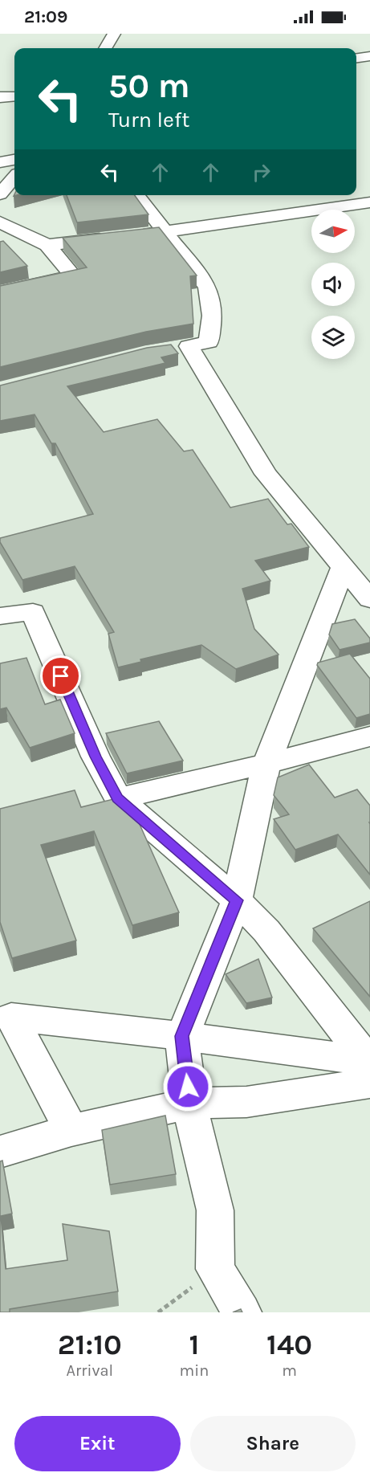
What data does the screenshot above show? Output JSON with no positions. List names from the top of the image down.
{
  "north": "right",
  "page": {
    "status": "21:09",
    "turn": ["50 m", "Turn left"],
    "eta": [
      "21:10",
      "Arrival",
      "1",
      "min",
      "140",
      "m"
    ],
    "buttons": ["Exit", "Share"]
  }
}
